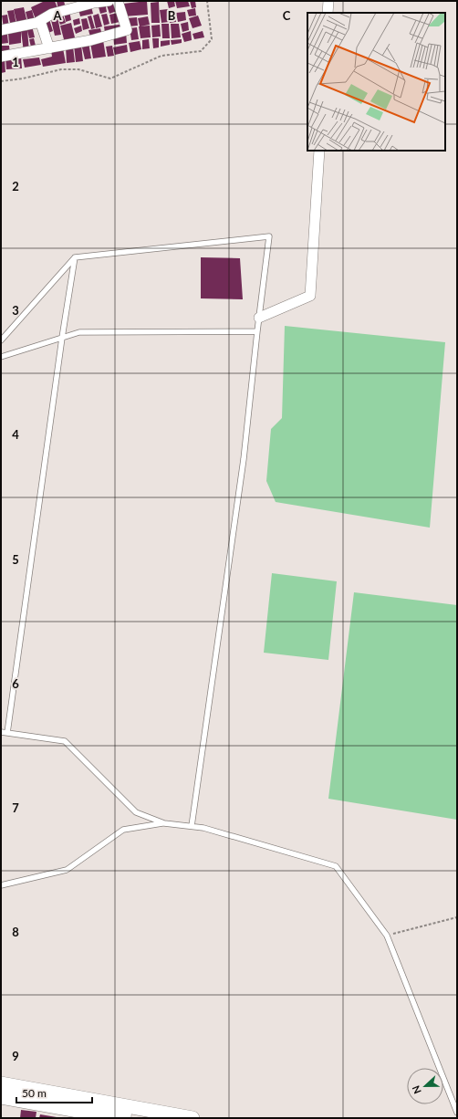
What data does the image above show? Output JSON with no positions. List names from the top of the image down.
{
  "scale_bar": "50 m",
  "north": "left",
  "grid": {
    "columns": ["A", "B", "C"],
    "rows": [
      "1",
      "2",
      "3",
      "4",
      "5",
      "6",
      "7",
      "8",
      "9"
    ]
  }
}
